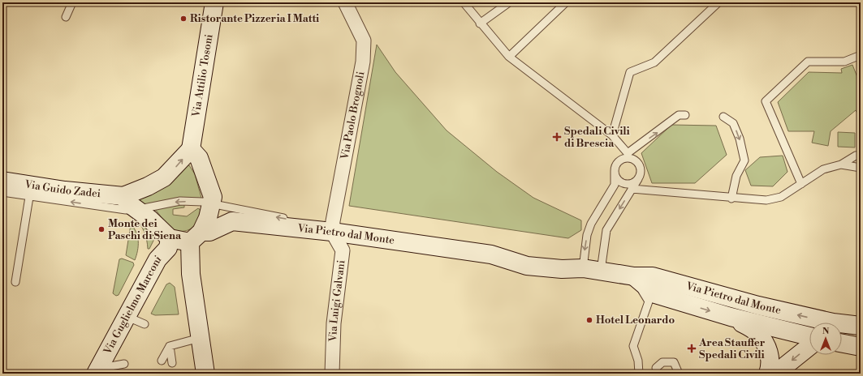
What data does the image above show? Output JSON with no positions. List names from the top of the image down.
{
  "streets": {
    "street": [
      "Via Attilio Tosoni",
      "Via Paolo Brognoli",
      "Via Guido Zadei",
      "Via Pietro dal Monte",
      "Via Luigi Galvani",
      "Via Guglielmo Marconi"
    ]
  },
  "crossings": [
    ["Via Paolo Brognoli", "Via Pietro dal Monte"],
    ["Via Paolo Brognoli", "Via Luigi Galvani"],
    ["Via Pietro dal Monte", "Via Luigi Galvani"]
  ],
  "places": {
    "other": ["Ristorante Pizzeria I Matti", "Monte dei Paschi di Siena", "Hotel Leonardo"],
    "health": ["Spedali Civili di Brescia", "Area Stauffer Spedali Civili"]
  },
  "north": "top"
}
